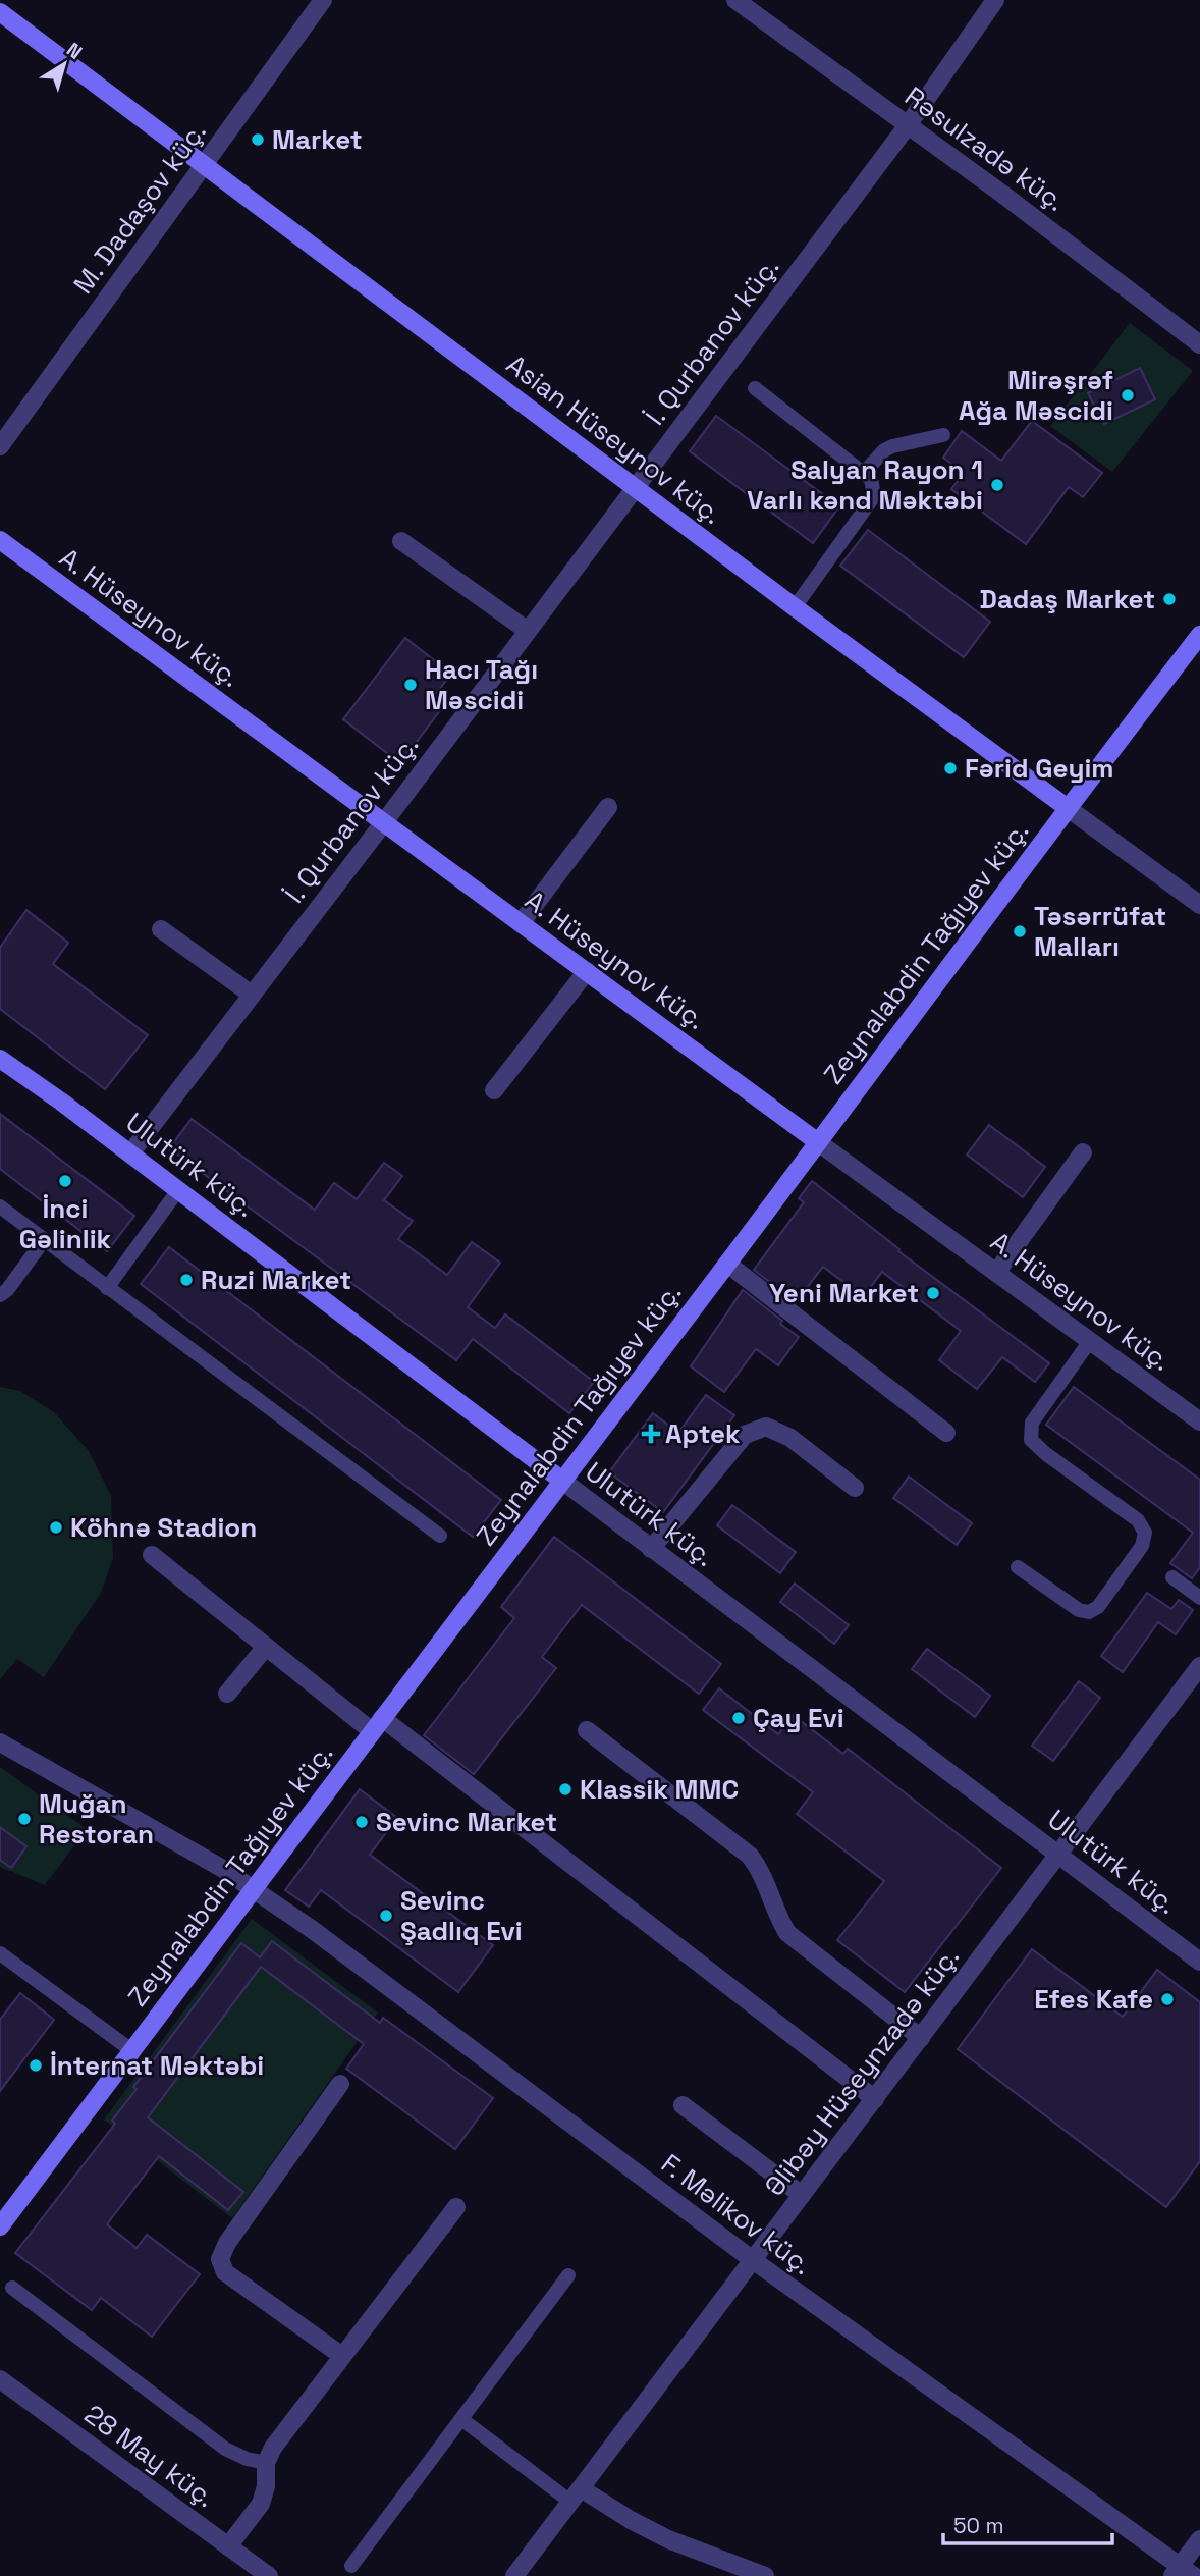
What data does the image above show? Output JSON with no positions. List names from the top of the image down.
{
  "streets": {
    "street": [
      "Rəsulzadə küç.",
      "M. Dadaşov küç.",
      "İ. Qurbanov küç.",
      "Asian Hüseynov küç.",
      "A. Hüseynov küç.",
      "Zeynalabdin Tağıyev küç.",
      "Ulutürk küç.",
      "Əlibəy Hüseynzadə küç.",
      "F. Məlikov küç.",
      "28 May küç."
    ]
  },
  "crossings": [
    ["Rəsulzadə küç.", "İ. Qurbanov küç."],
    ["M. Dadaşov küç.", "Asian Hüseynov küç."],
    ["İ. Qurbanov küç.", "Asian Hüseynov küç."],
    ["İ. Qurbanov küç.", "A. Hüseynov küç."],
    ["İ. Qurbanov küç.", "Ulutürk küç."],
    ["Asian Hüseynov küç.", "Zeynalabdin Tağıyev küç."],
    ["A. Hüseynov küç.", "Zeynalabdin Tağıyev küç."],
    ["Zeynalabdin Tağıyev küç.", "Ulutürk küç."],
    ["Zeynalabdin Tağıyev küç.", "F. Məlikov küç."],
    ["Ulutürk küç.", "Əlibəy Hüseynzadə küç."],
    ["Əlibəy Hüseynzadə küç.", "F. Məlikov küç."]
  ],
  "places": {
    "other": [
      "Market",
      "Mirəşrəf Ağa Məscidi",
      "Salyan Rayon 1 Varlı kənd Məktəbi",
      "Dadaş Market",
      "Hacı Tağı Məscidi",
      "Fərid Geyim",
      "Təsərrüfat Malları",
      "İnci Gəlinlik",
      "Ruzi Market",
      "Yeni Market",
      "Köhnə Stadion",
      "Çay Evi",
      "Klassik MMC",
      "Muğan Restoran",
      "Sevinc Market",
      "Sevinc Şadlıq Evi",
      "Efes Kafe",
      "İnternat Məktəbi"
    ],
    "health": ["Aptek"]
  },
  "scale_bar": "50 m",
  "north": "top right"
}
